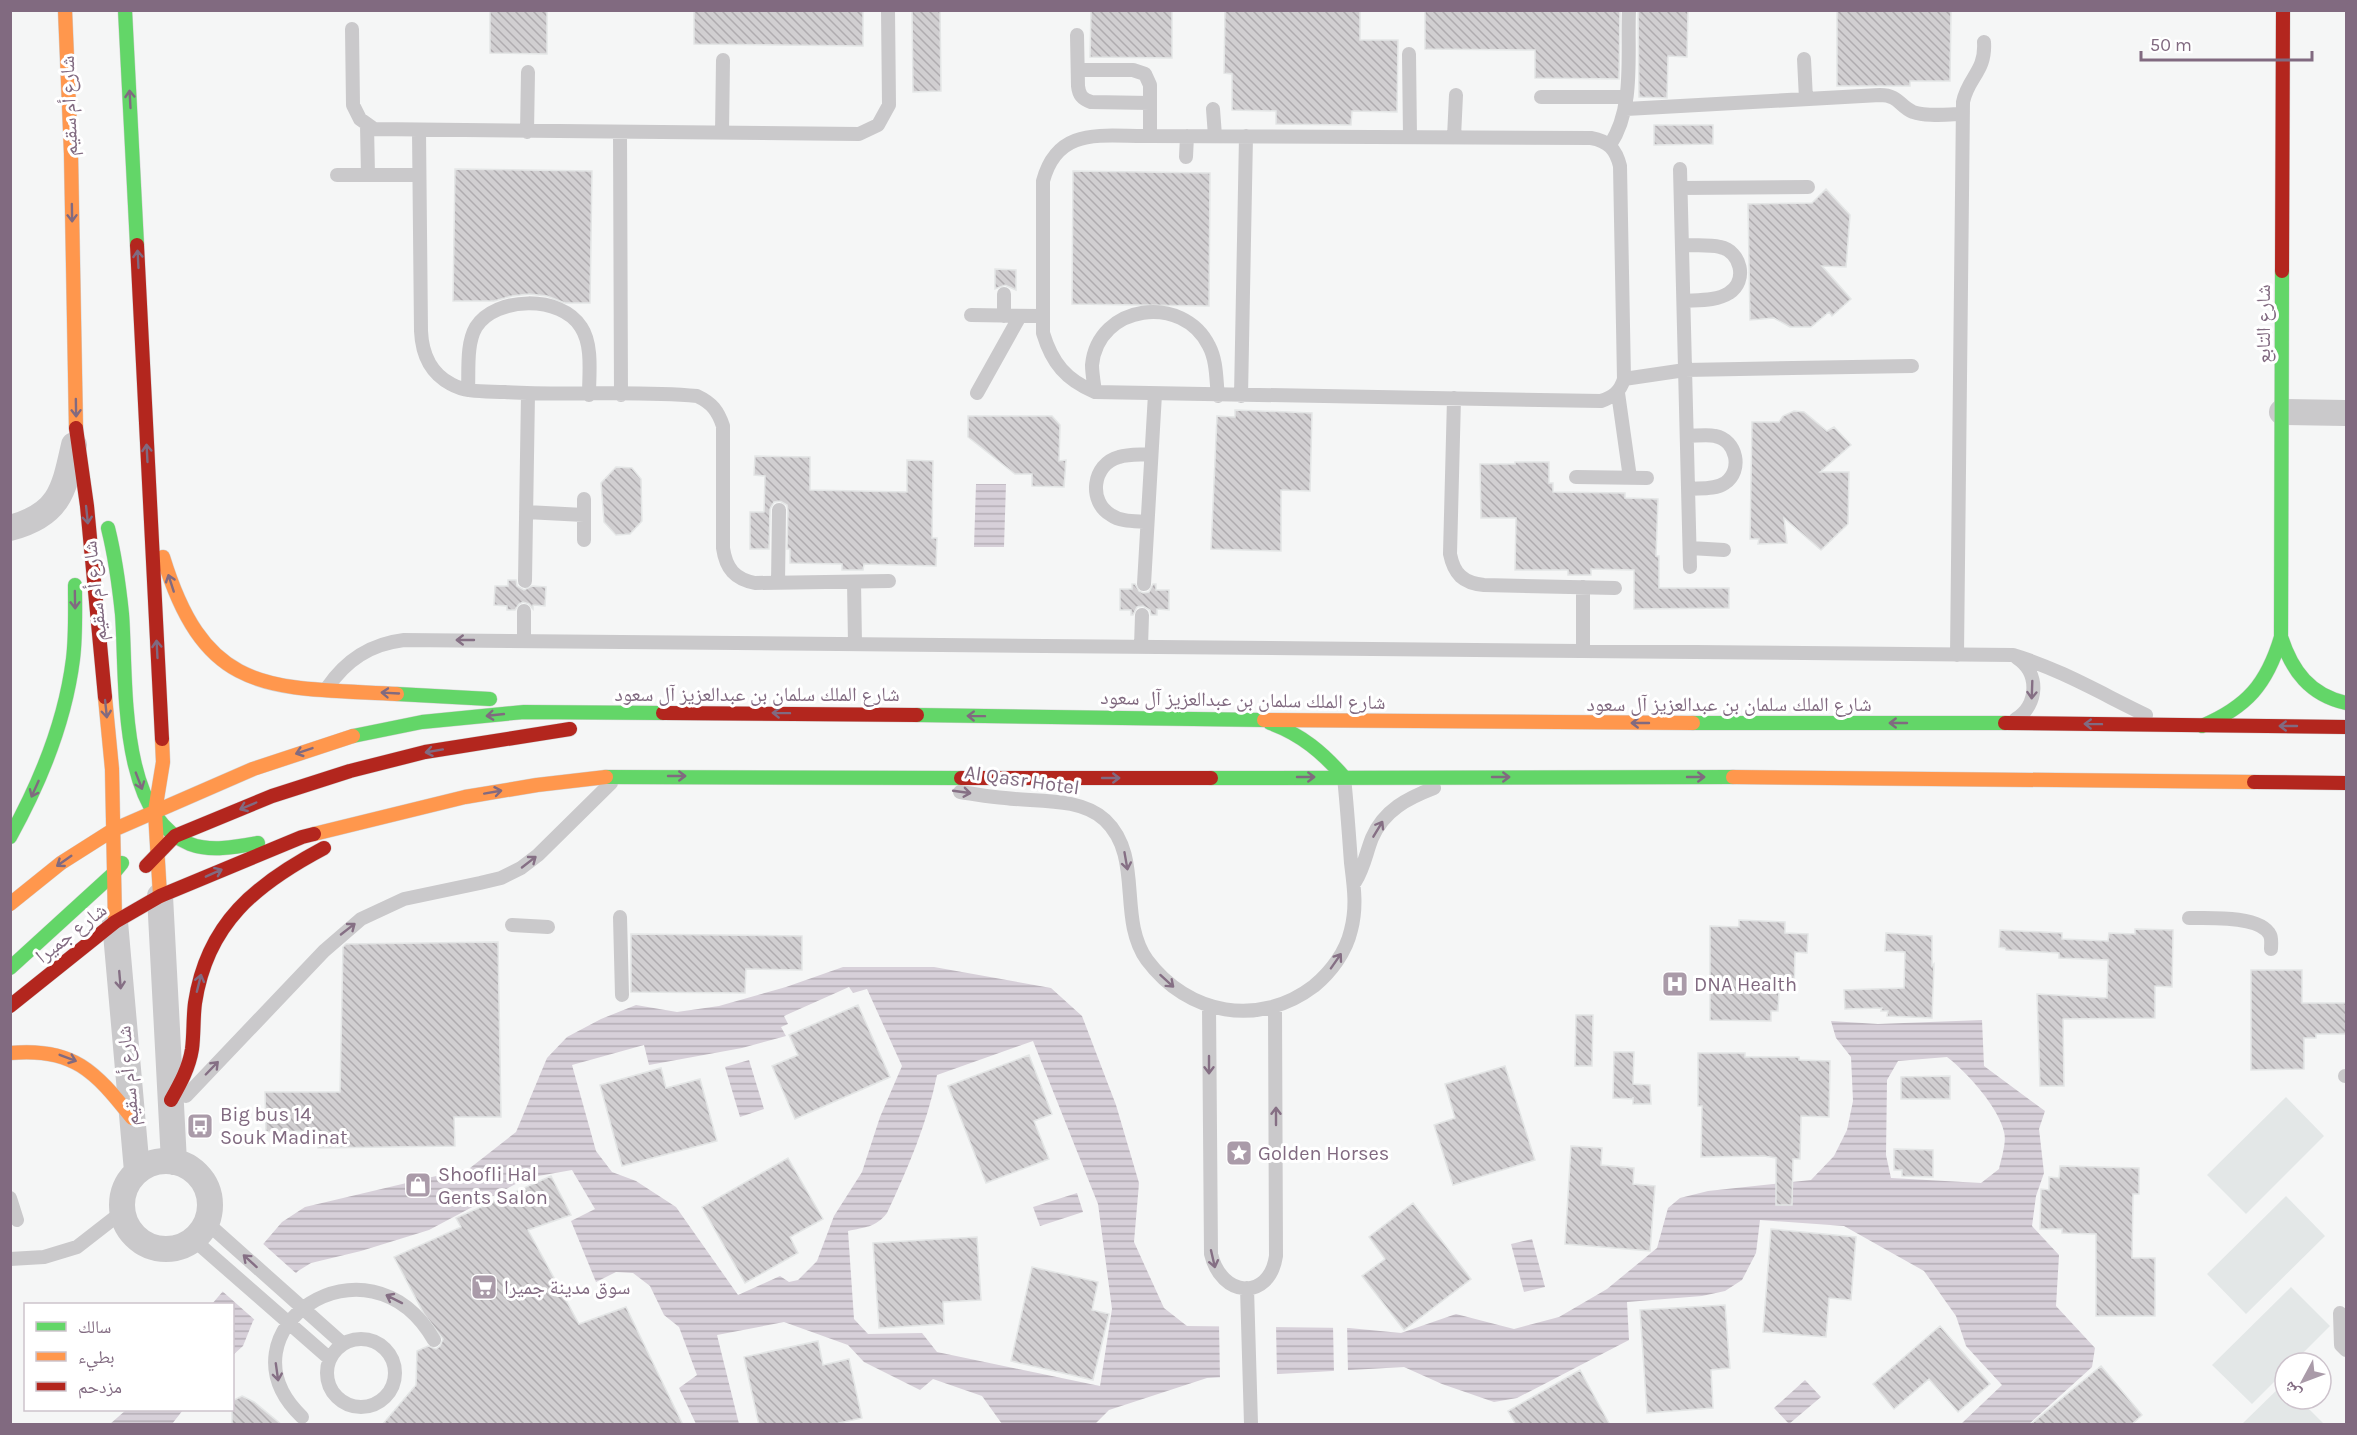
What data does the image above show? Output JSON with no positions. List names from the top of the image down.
{
  "streets": {
    "main road": [
      "شارع أم سقيم",
      "شارع التابع",
      "شارع الملك سلمان بن عبدالعزيز آل سعود",
      "شارع جميرا"
    ],
    "lane": ["Al Qasr Hotel"]
  },
  "crossings": [
    ["شارع أم سقيم", "شارع الملك سلمان بن عبدالعزيز آل سعود"],
    ["شارع أم سقيم", "شارع جميرا"],
    ["شارع التابع", "شارع الملك سلمان بن عبدالعزيز آل سعود"]
  ],
  "places": {
    "hospital": ["DNA Health"],
    "bus stop": ["Big bus 14 Souk Madinat"],
    "place": ["Golden Horses"],
    "shop": ["Shoofli Hal Gents Salon"],
    "supermarket": ["سوق مدينة جميرا"]
  },
  "legend": ["سالك", "بطيء", "مزدحم"],
  "scale_bar": "50 m",
  "north": "bottom left"
}
